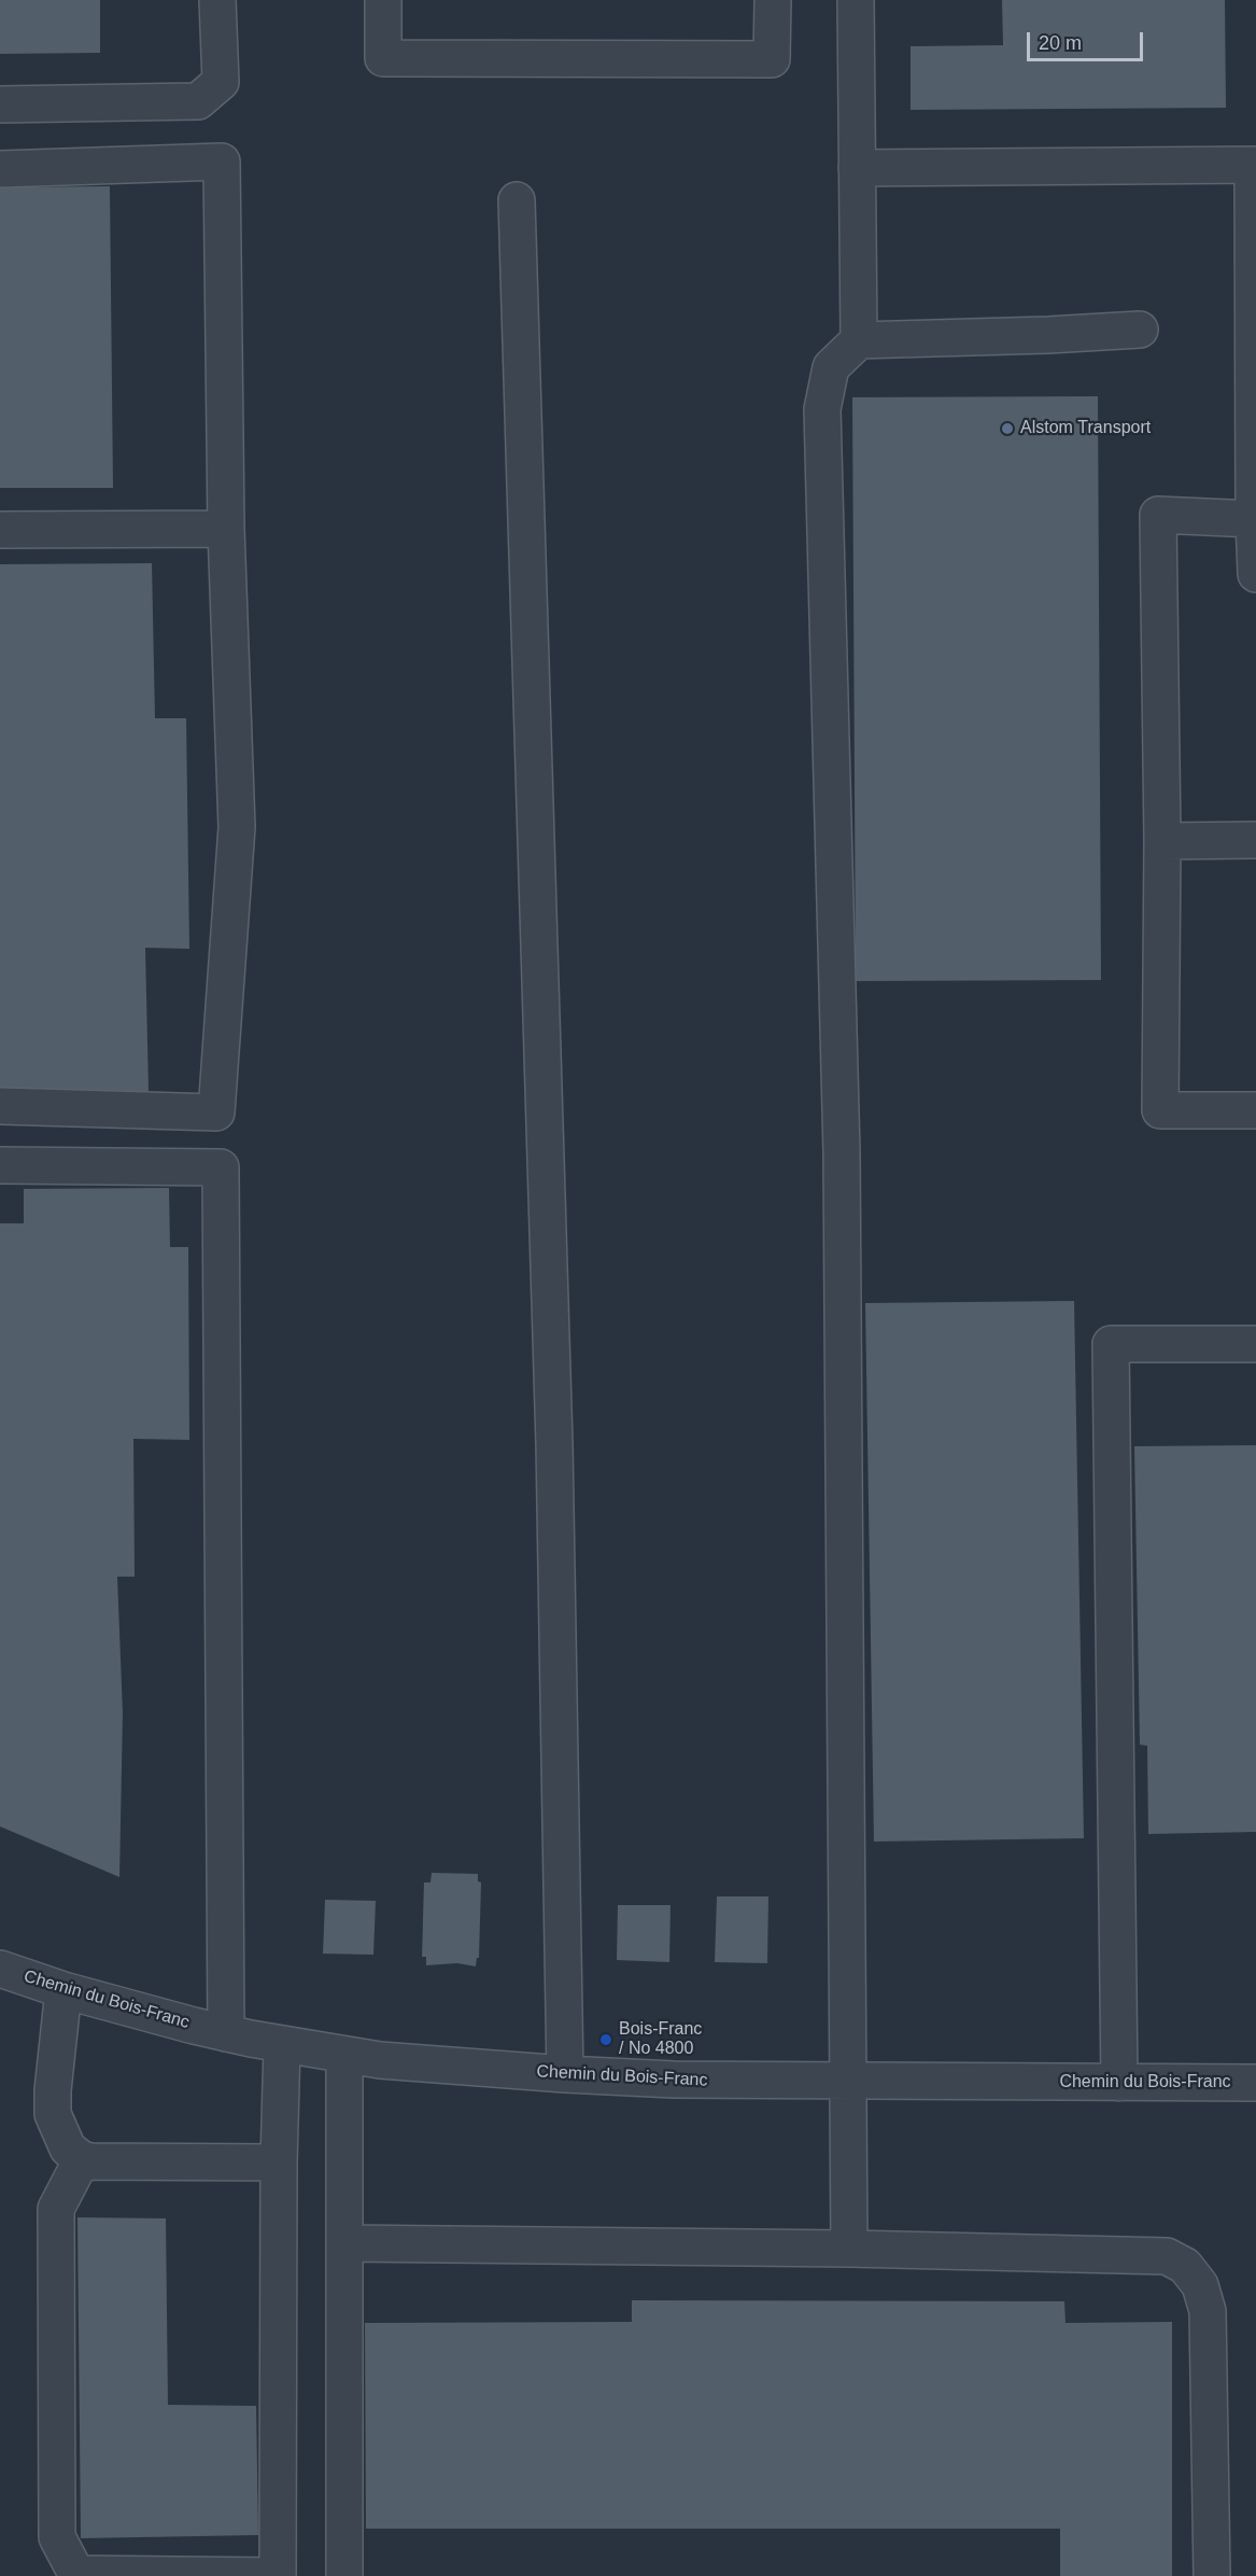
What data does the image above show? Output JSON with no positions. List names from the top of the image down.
{
  "streets": {
    "street": ["Chemin du Bois-Franc"]
  },
  "places": ["Alstom Transport", "Bois-Franc / No 4800"],
  "scale_bar": "20 m"
}
